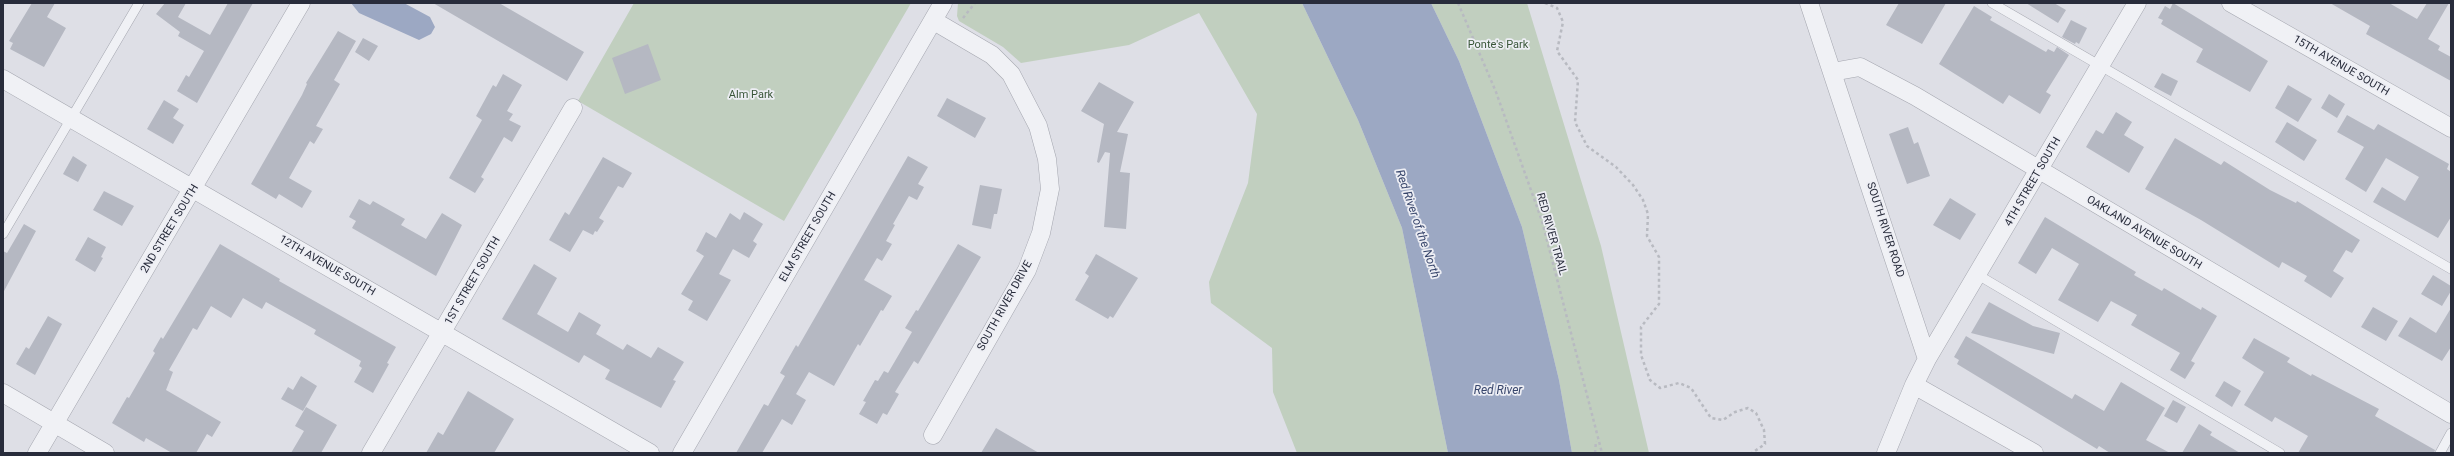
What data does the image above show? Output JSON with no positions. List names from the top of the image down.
{
  "streets": {
    "street": [
      "15TH AVENUE SOUTH",
      "4TH STREET SOUTH",
      "2ND STREET SOUTH",
      "SOUTH RIVER ROAD",
      "OAKLAND AVENUE SOUTH",
      "ELM STREET SOUTH",
      "12TH AVENUE SOUTH",
      "1ST STREET SOUTH",
      "SOUTH RIVER DRIVE"
    ],
    "path": ["RED RIVER TRAIL"]
  },
  "crossings": [
    ["4TH STREET SOUTH", "SOUTH RIVER ROAD"],
    ["4TH STREET SOUTH", "OAKLAND AVENUE SOUTH"],
    ["2ND STREET SOUTH", "12TH AVENUE SOUTH"],
    ["SOUTH RIVER ROAD", "OAKLAND AVENUE SOUTH"],
    ["ELM STREET SOUTH", "SOUTH RIVER DRIVE"],
    ["12TH AVENUE SOUTH", "1ST STREET SOUTH"]
  ],
  "water": ["Red River of the North", "Red River"],
  "parks": ["Ponte's Park", "Alm Park"]
}
